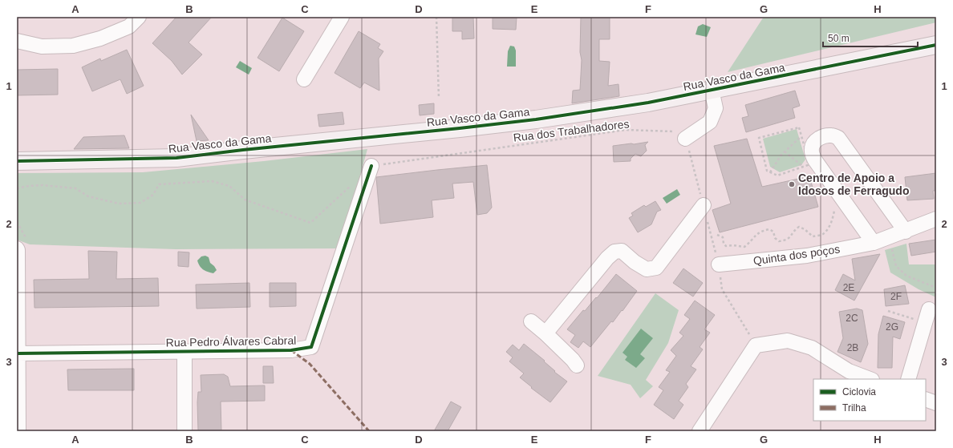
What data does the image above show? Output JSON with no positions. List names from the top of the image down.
{
  "streets": {
    "street": ["Rua Vasco da Gama", "Quinta dos poços", "Rua Pedro Álvares Cabral"],
    "path": ["Rua dos Trabalhadores"]
  },
  "crossings": [
    ["Rua dos Trabalhadores", "Rua Pedro Álvares Cabral"]
  ],
  "places": ["Centro de Apoio a Idosos de Ferragudo"],
  "house_numbers": [
    "2E",
    "2F",
    "2C",
    "2G",
    "2B"
  ],
  "legend": ["Ciclovia", "Trilha"],
  "scale_bar": "50 m",
  "grid": {
    "columns": [
      "A",
      "B",
      "C",
      "D",
      "E",
      "F",
      "G",
      "H"
    ],
    "rows": ["1", "2", "3"]
  }
}
